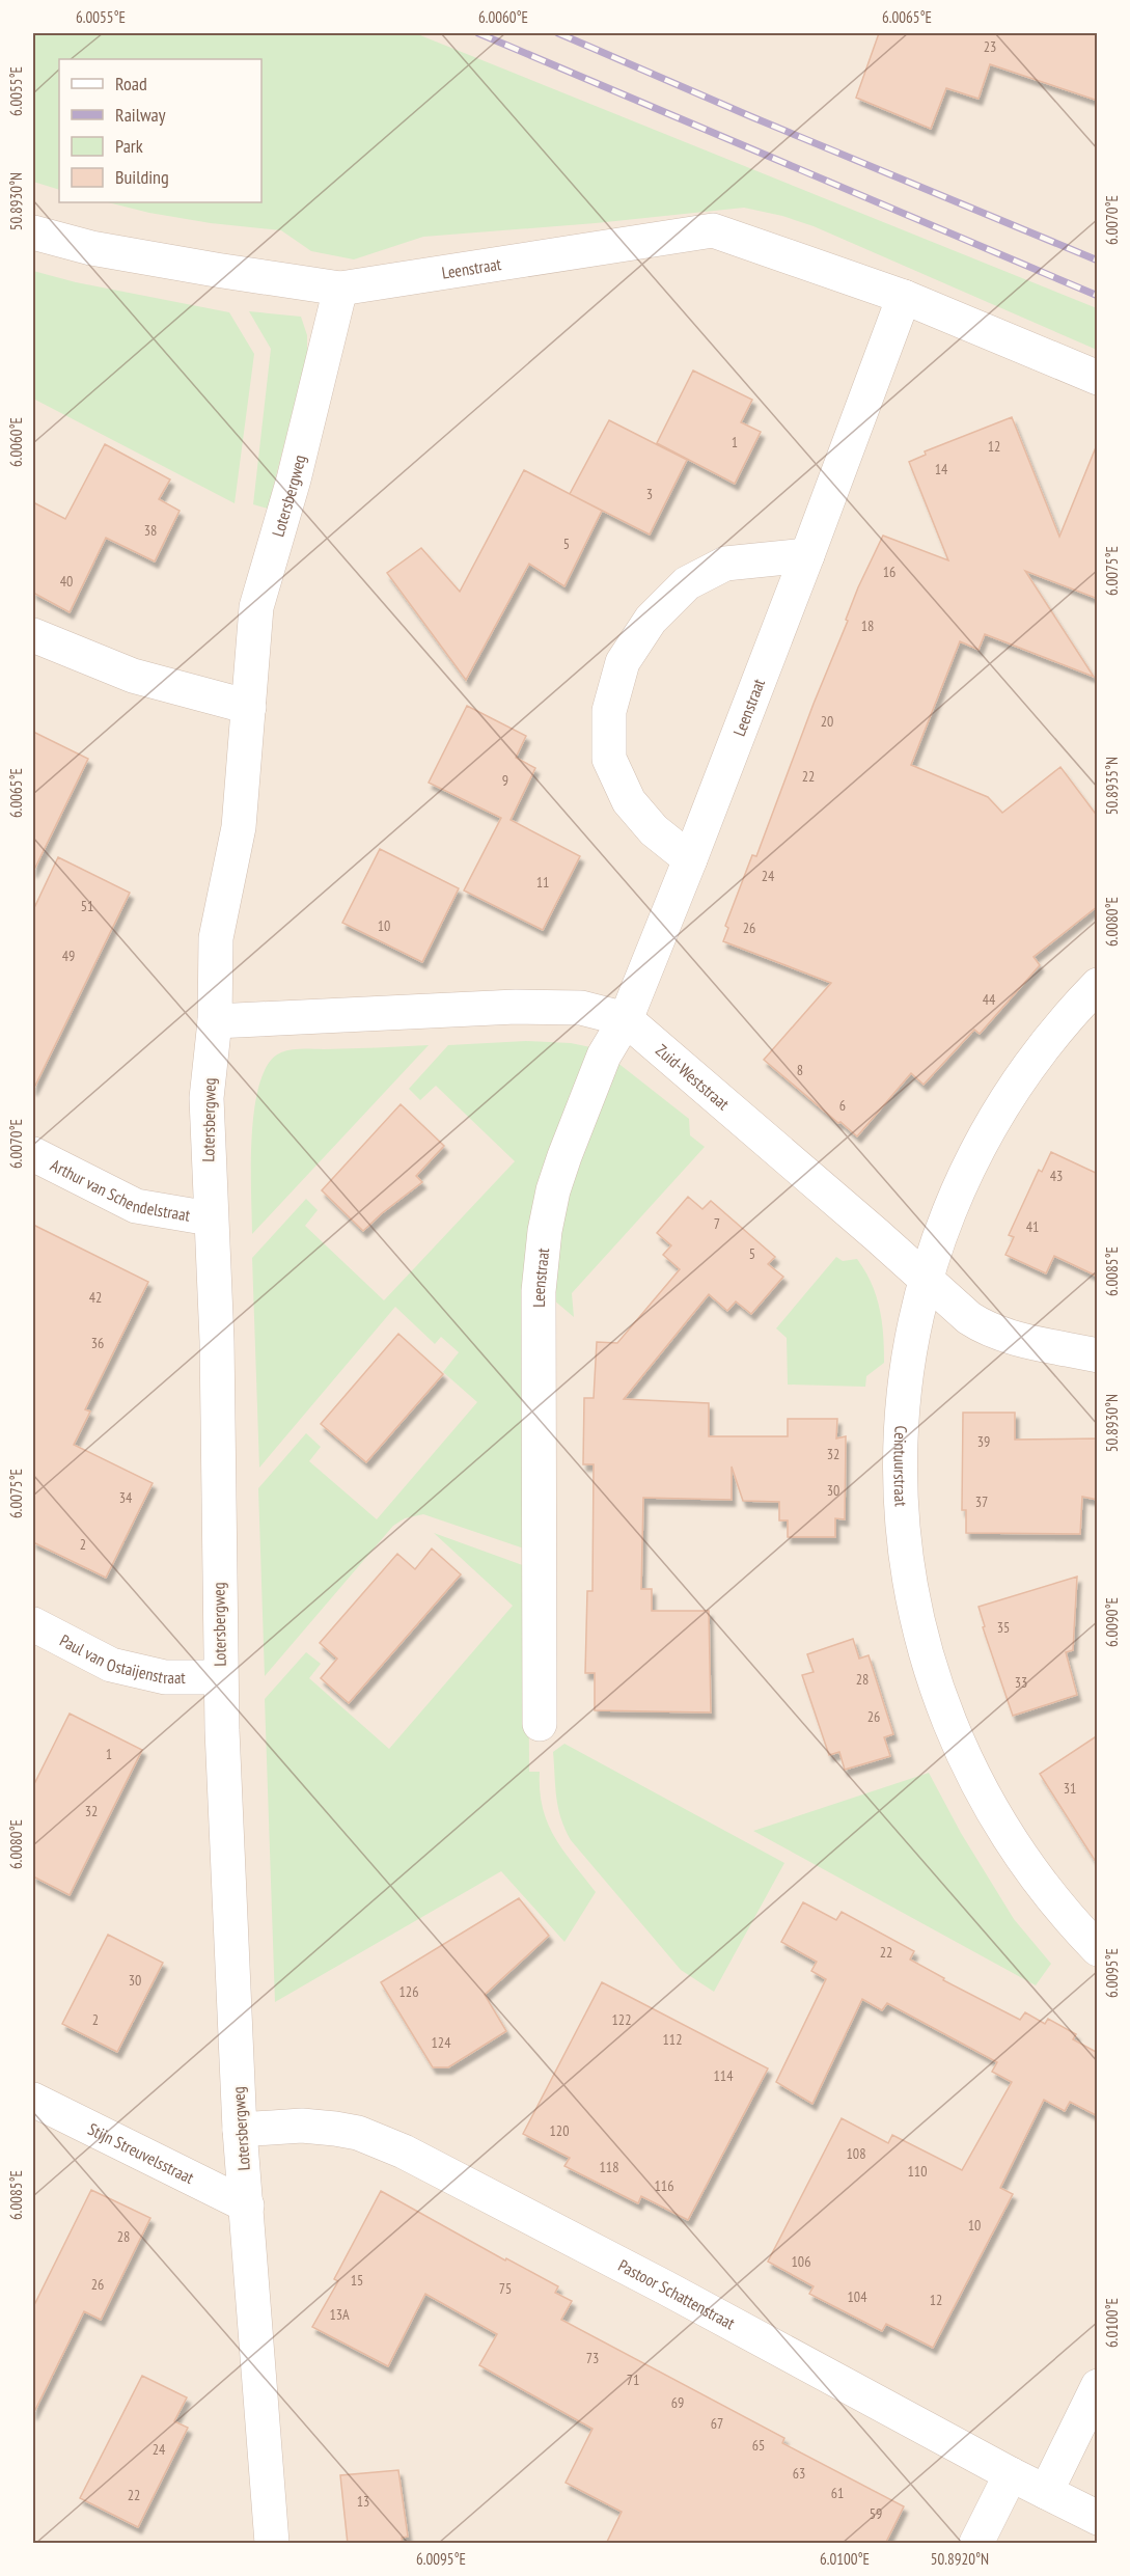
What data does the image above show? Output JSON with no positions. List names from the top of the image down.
{
  "streets": {
    "street": [
      "Leenstraat",
      "Lotersbergweg",
      "Zuid-Weststraat",
      "Arthur van Schendelstraat",
      "Ceintuurstraat",
      "Paul van Ostaijenstraat",
      "Stijn Streuvelsstraat",
      "Pastoor Schattenstraat"
    ]
  },
  "crossings": [
    ["Leenstraat", "Lotersbergweg"],
    ["Leenstraat", "Zuid-Weststraat"],
    ["Lotersbergweg", "Zuid-Weststraat"],
    ["Lotersbergweg", "Arthur van Schendelstraat"],
    ["Lotersbergweg", "Paul van Ostaijenstraat"],
    ["Lotersbergweg", "Stijn Streuvelsstraat"],
    ["Lotersbergweg", "Pastoor Schattenstraat"],
    ["Zuid-Weststraat", "Ceintuurstraat"]
  ],
  "house_numbers": [
    "23",
    "1",
    "12",
    "14",
    "3",
    "38",
    "5",
    "16",
    "40",
    "18",
    "20",
    "22",
    "9",
    "24",
    "11",
    "51",
    "10",
    "26",
    "49",
    "44",
    "8",
    "6",
    "43",
    "7",
    "41",
    "5",
    "42",
    "36",
    "39",
    "32",
    "30",
    "34",
    "37",
    "2",
    "35",
    "28",
    "33",
    "26",
    "1",
    "31",
    "32",
    "22",
    "30",
    "126",
    "2",
    "122",
    "112",
    "124",
    "114",
    "120",
    "108",
    "118",
    "110",
    "116",
    "10",
    "28",
    "106",
    "15",
    "26",
    "75",
    "104",
    "12",
    "13A",
    "73",
    "71",
    "69",
    "67",
    "65",
    "24",
    "63",
    "61",
    "22",
    "13",
    "59"
  ],
  "legend": [
    "Road",
    "Railway",
    "Park",
    "Building"
  ],
  "coordinates": [
    "6.0055°E",
    "6.0060°E",
    "6.0065°E",
    "50.8930°N",
    "6.0070°E",
    "6.0075°E",
    "50.8935°N",
    "6.0080°E",
    "6.0085°E",
    "6.0090°E",
    "6.0095°E",
    "6.0100°E",
    "50.8920°N"
  ]
}
